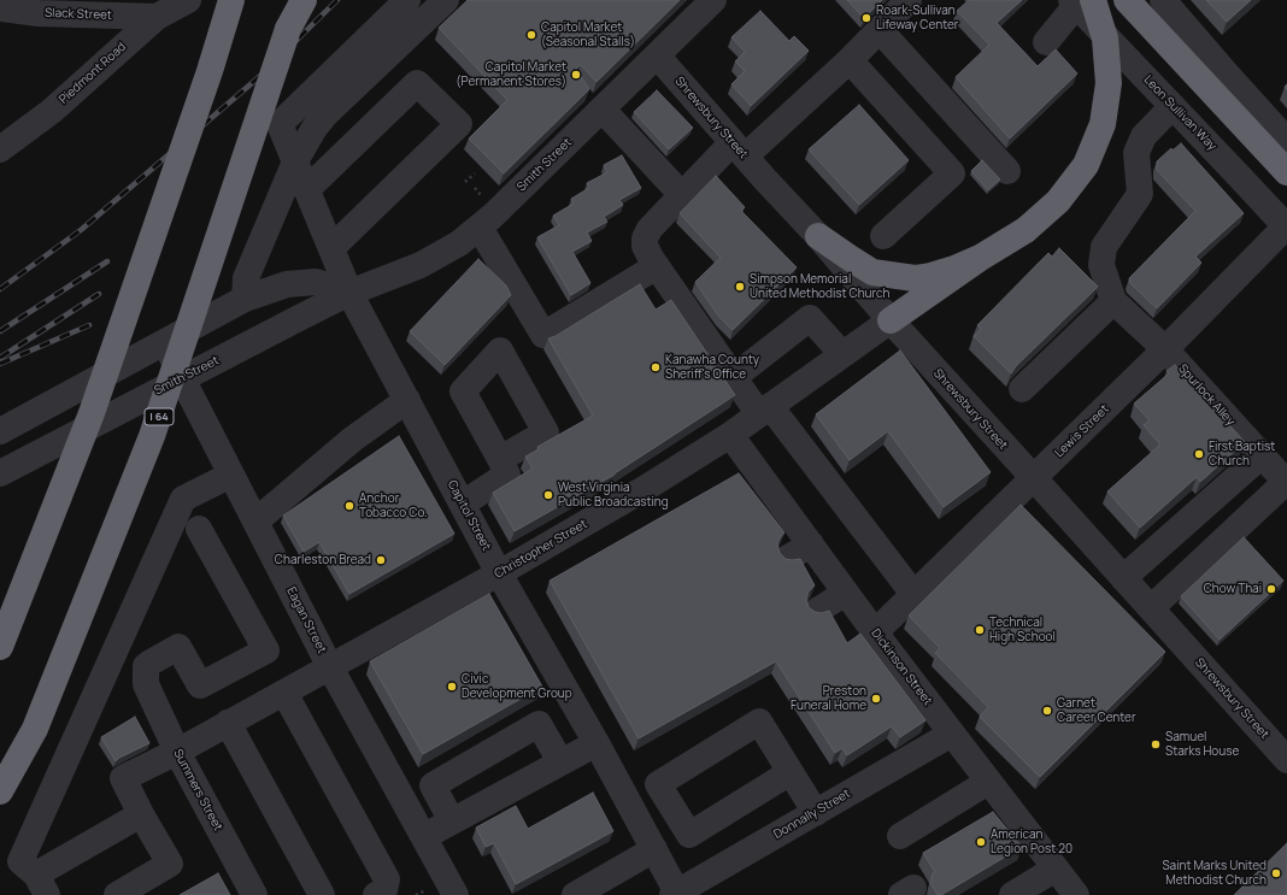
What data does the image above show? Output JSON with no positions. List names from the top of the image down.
{
  "streets": {
    "highway": ["I 64"],
    "street": [
      "Slack Street",
      "Piedmont Road",
      "Leon Sullivan Way",
      "Shrewsbury Street",
      "Smith Street",
      "Spurlock Alley",
      "Lewis Street",
      "Capitol Street",
      "Christopher Street",
      "Eagan Street",
      "Dickinson Street",
      "Summers Street",
      "Donnally Street"
    ]
  },
  "crossings": [
    ["Slack Street", "Piedmont Road"],
    ["Leon Sullivan Way", "Lewis Street"],
    ["Shrewsbury Street", "Smith Street"],
    ["Shrewsbury Street", "Lewis Street"],
    ["Shrewsbury Street", "Christopher Street"],
    ["Smith Street", "Capitol Street"],
    ["Smith Street", "Eagan Street"],
    ["Spurlock Alley", "Lewis Street"],
    ["Lewis Street", "Dickinson Street"],
    ["Capitol Street", "Christopher Street"],
    ["Capitol Street", "Donnally Street"],
    ["Christopher Street", "Eagan Street"],
    ["Christopher Street", "Dickinson Street"],
    ["Christopher Street", "Summers Street"],
    ["Dickinson Street", "Donnally Street"]
  ],
  "places": [
    "Roark-Sullivan Lifeway Center",
    "Capitol Market (Seasonal Stalls)",
    "Capitol Market (Permanent Stores)",
    "Simpson Memorial United Methodist Church",
    "Kanawha County Sheriff's Office",
    "First Baptist Church",
    "West Virginia Public Broadcasting",
    "Anchor Tobacco Co.",
    "Charleston Bread",
    "Chow Thai",
    "Technical High School",
    "Civic Development Group",
    "Preston Funeral Home",
    "Garnet Career Center",
    "Samuel Starks House",
    "American Legion Post 20",
    "Saint Marks United Methodist Church"
  ]
}
